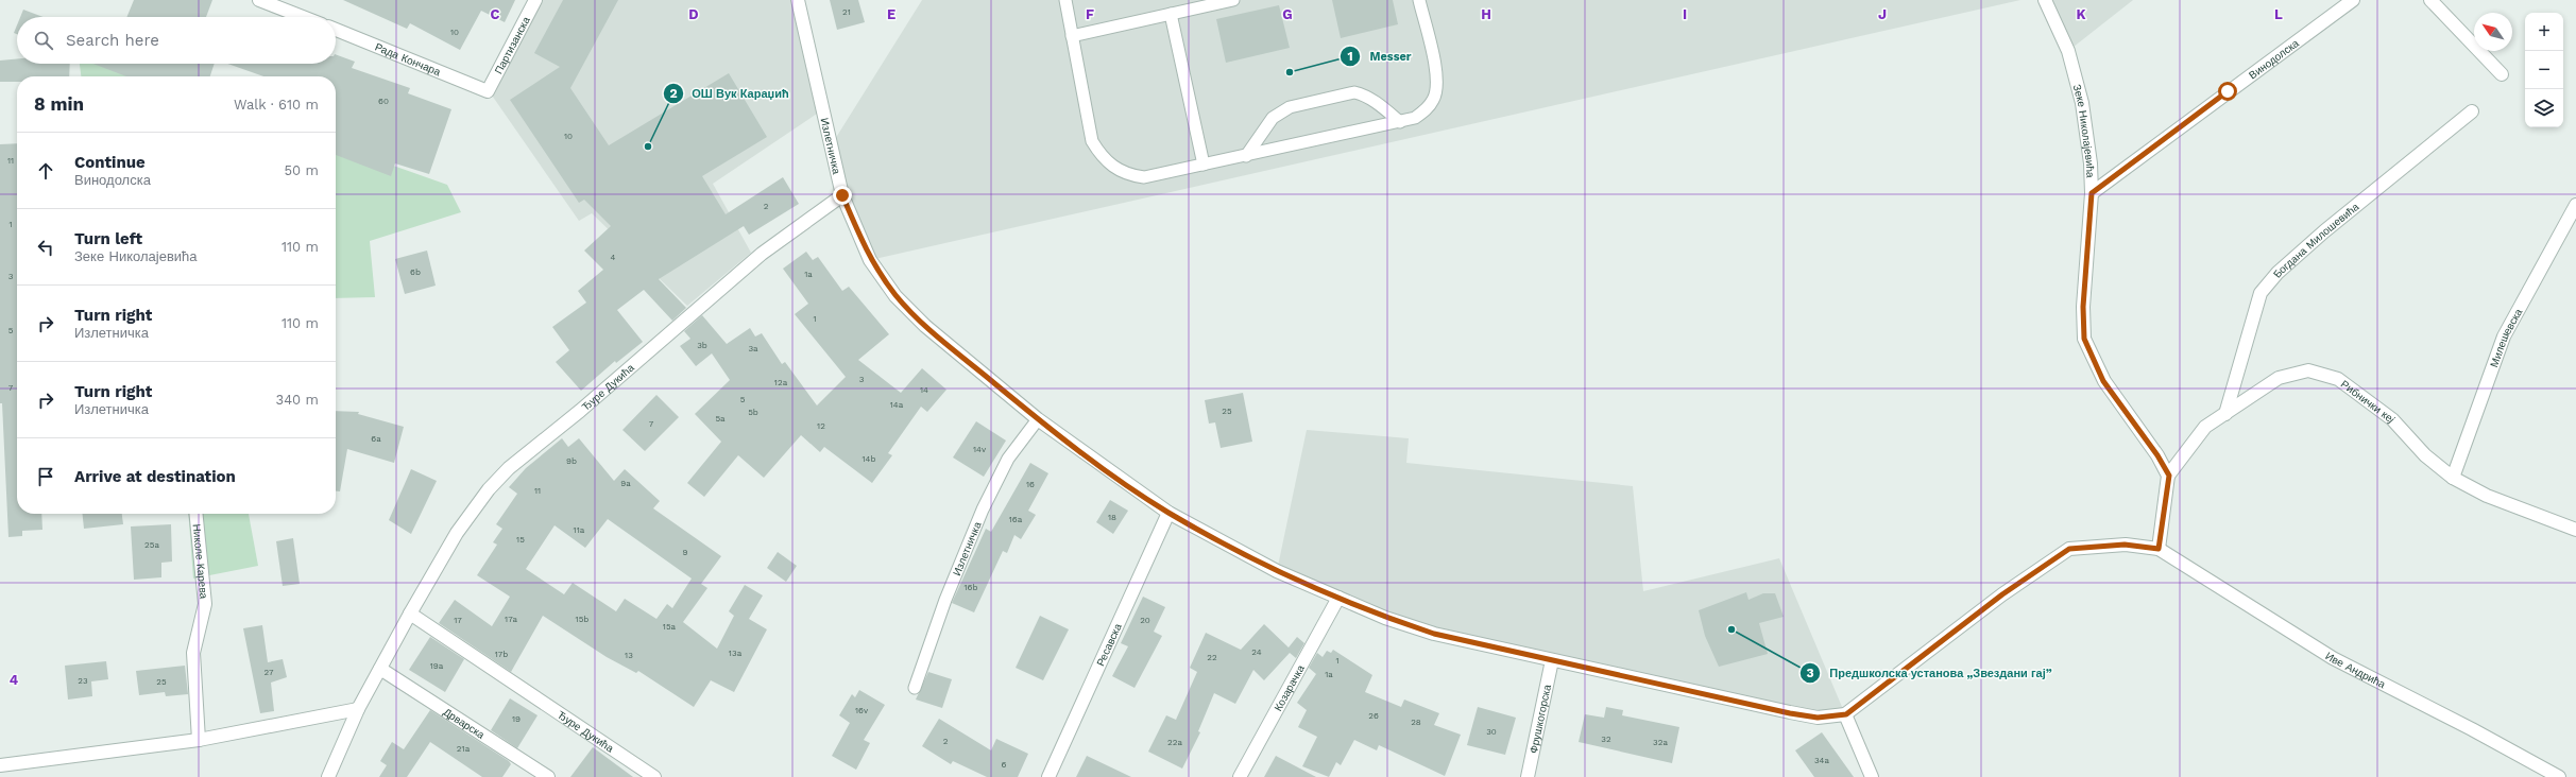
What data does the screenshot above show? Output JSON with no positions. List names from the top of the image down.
{
  "streets": {
    "street": [
      "Партизанска",
      "Рада Кончара",
      "Винодолска",
      "Зеке Николајевића",
      "Излетничка",
      "Богдана Милошевића",
      "Милешевска",
      "Ђуре Дукића",
      "Рибнички кеј",
      "Николе Карева",
      "Ресавска",
      "Иве Андрића",
      "Козарачка",
      "Фрушкогорска",
      "Дрварска"
    ]
  },
  "crossings": [
    ["Партизанска", "Рада Кончара"],
    ["Винодолска", "Зеке Николајевића"],
    ["Зеке Николајевића", "Рибнички кеј"],
    ["Излетничка", "Ђуре Дукића"],
    ["Излетничка", "Ресавска"],
    ["Излетничка", "Козарачка"],
    ["Излетничка", "Фрушкогорска"],
    ["Богдана Милошевића", "Рибнички кеј"],
    ["Милешевска", "Рибнички кеј"],
    ["Ђуре Дукића", "Дрварска"]
  ],
  "places": ["Messer", "ОШ Вук Караџић", "Предшколска установа „Звездани гај”"],
  "house_numbers": [
    "21",
    "10",
    "60",
    "10",
    "11",
    "2",
    "1",
    "4",
    "6b",
    "1a",
    "3",
    "1",
    "5",
    "3b",
    "3a",
    "3",
    "12a",
    "7",
    "14",
    "5",
    "14a",
    "25",
    "5b",
    "5a",
    "7",
    "12",
    "6a",
    "14v",
    "14b",
    "9b",
    "9a",
    "16",
    "11",
    "18",
    "16a",
    "11a",
    "15",
    "25a",
    "9",
    "16b",
    "17a",
    "15b",
    "17",
    "20",
    "15a",
    "24",
    "13a",
    "17b",
    "13",
    "22",
    "1",
    "19a",
    "27",
    "1a",
    "23",
    "25",
    "16v",
    "26",
    "19",
    "28",
    "30",
    "32",
    "2",
    "22a",
    "32a",
    "21a",
    "34a",
    "6"
  ],
  "north": "top left",
  "page": {
    "map_buttons": ["+", "−"],
    "search": "Search here",
    "heading": ["8 min", "Walk · 610 m"],
    "list": [
      ["Continue", "Винодолска", "50 m"],
      ["Turn left", "Зеке Николајевића", "110 m"],
      ["Turn right", "Излетничка", "110 m"],
      ["Turn right", "Излетничка", "340 m"],
      "Arrive at destination"
    ]
  },
  "grid": {
    "columns": [
      "C",
      "D",
      "E",
      "F",
      "G",
      "H",
      "I",
      "J",
      "K",
      "L"
    ],
    "rows": ["4"]
  }
}
